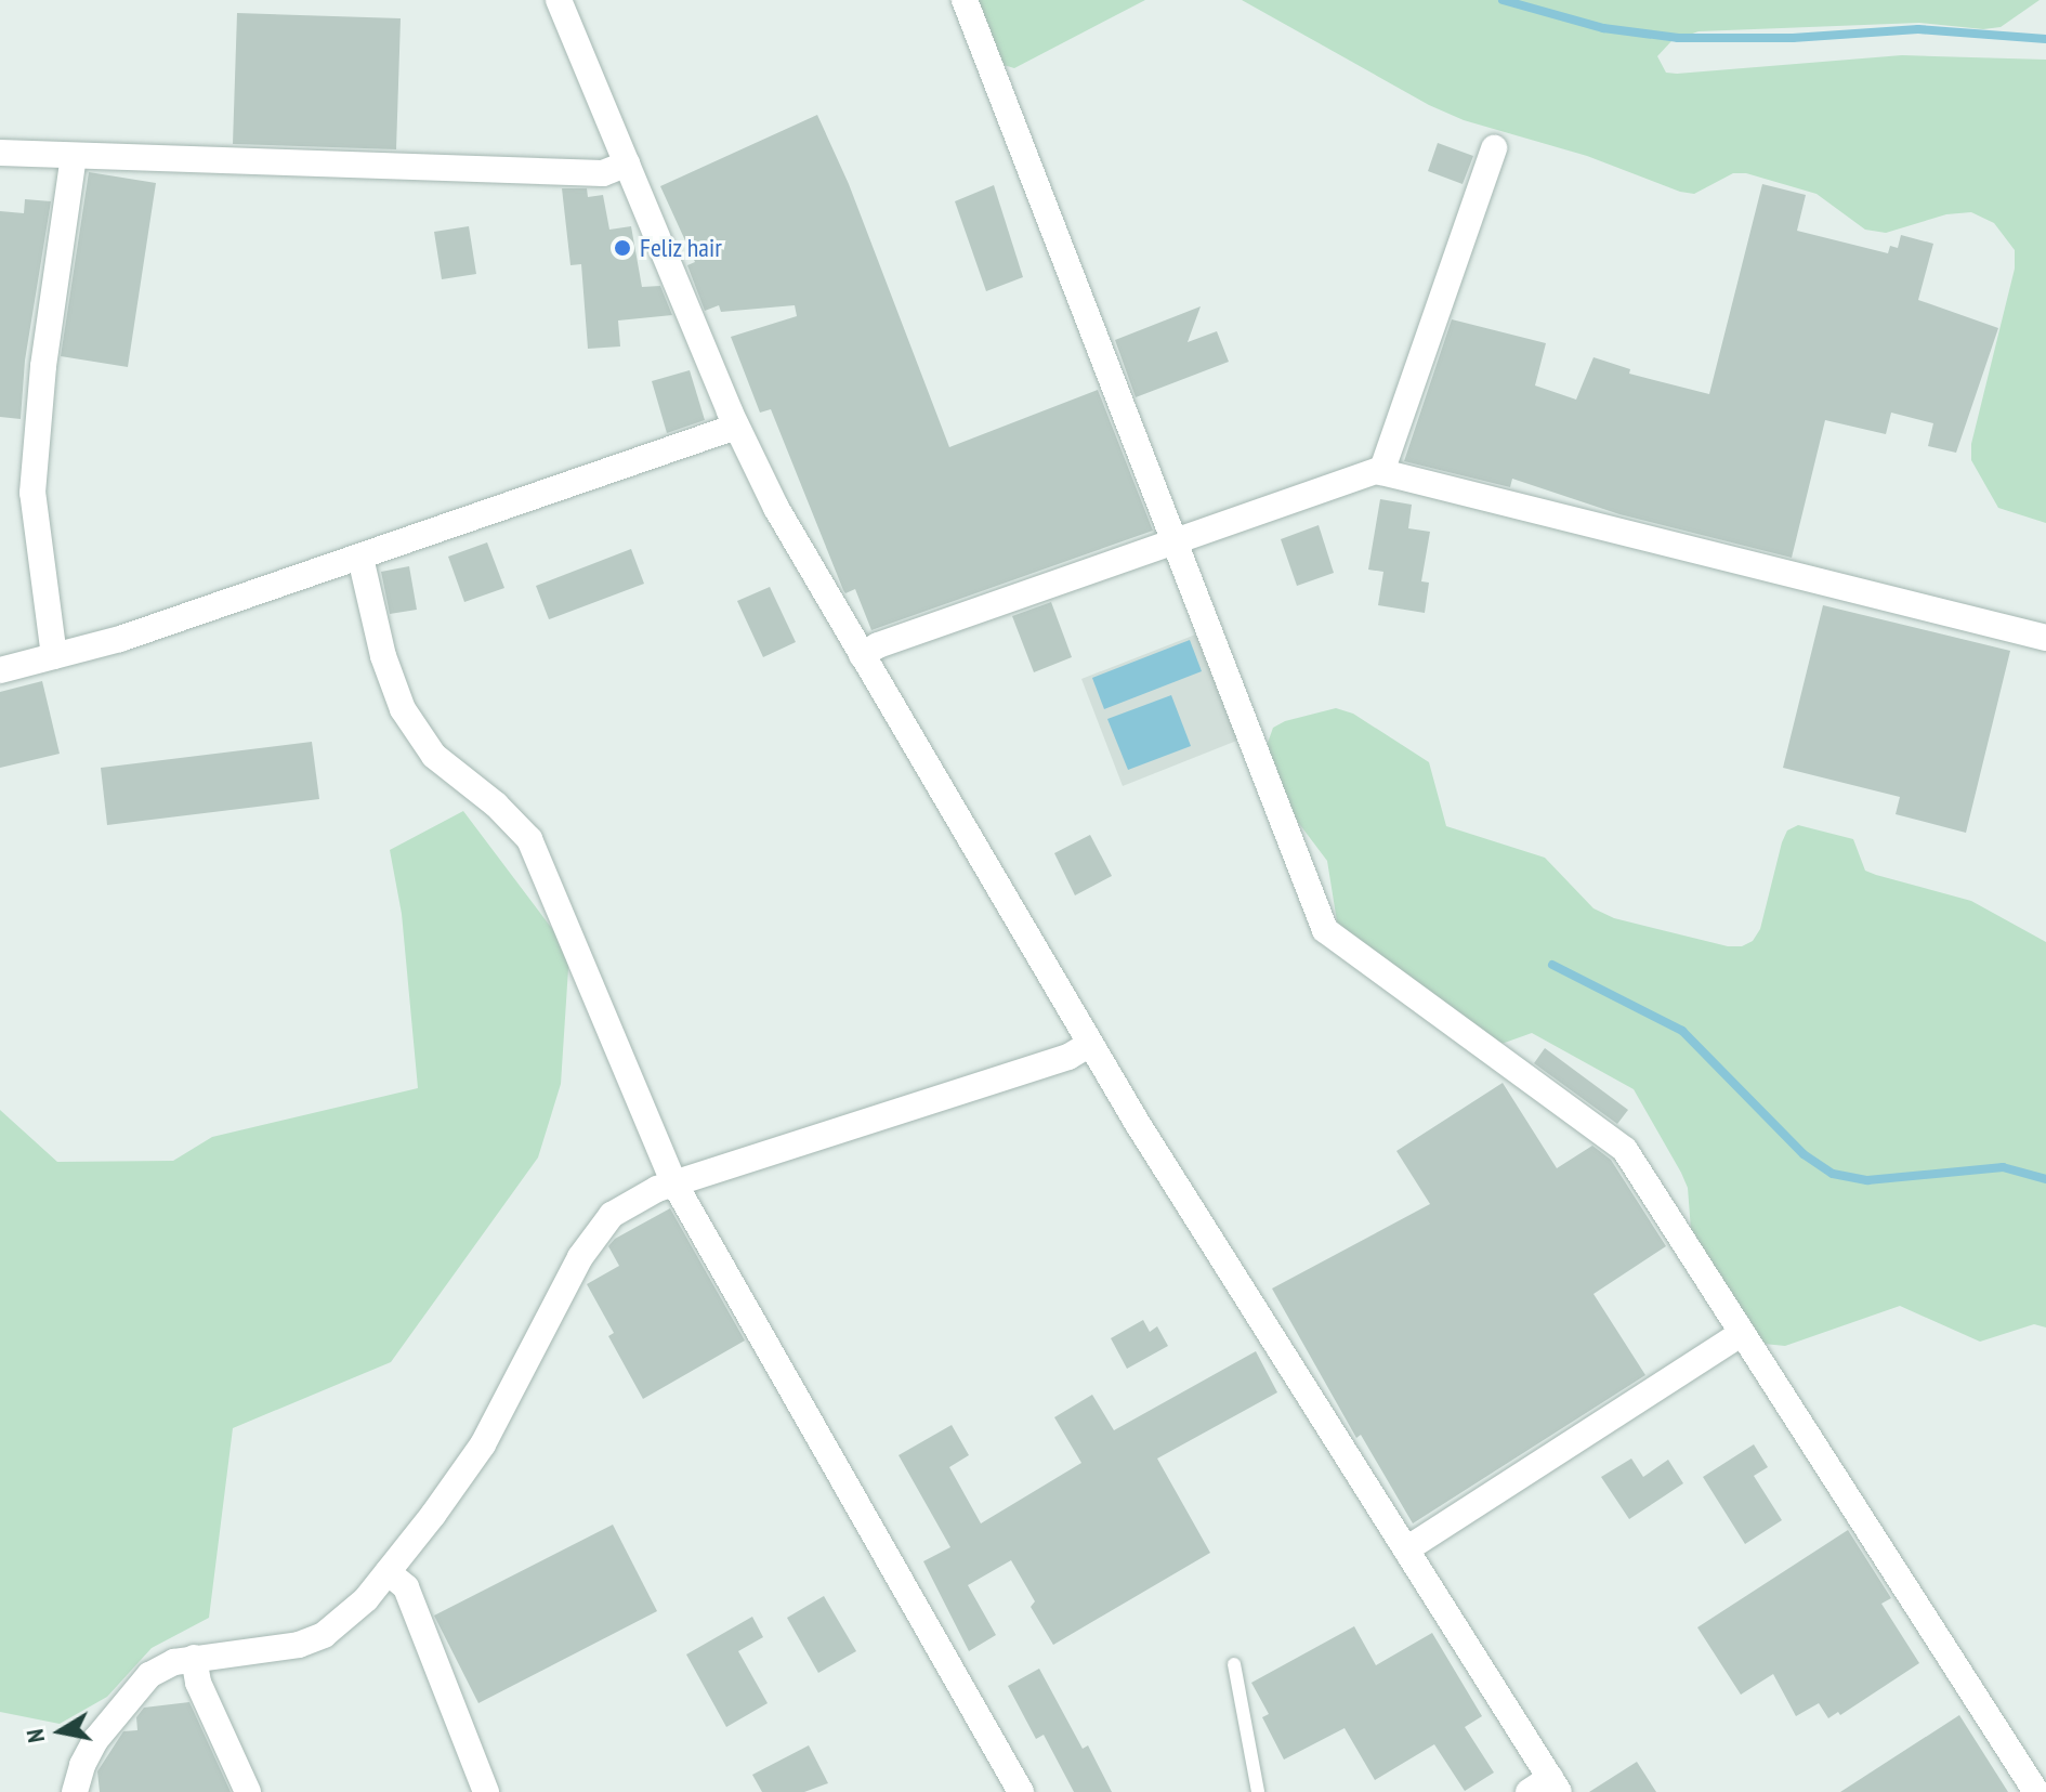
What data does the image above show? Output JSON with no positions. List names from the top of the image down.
{
  "places": ["Feliz hair"],
  "north": "left"
}
